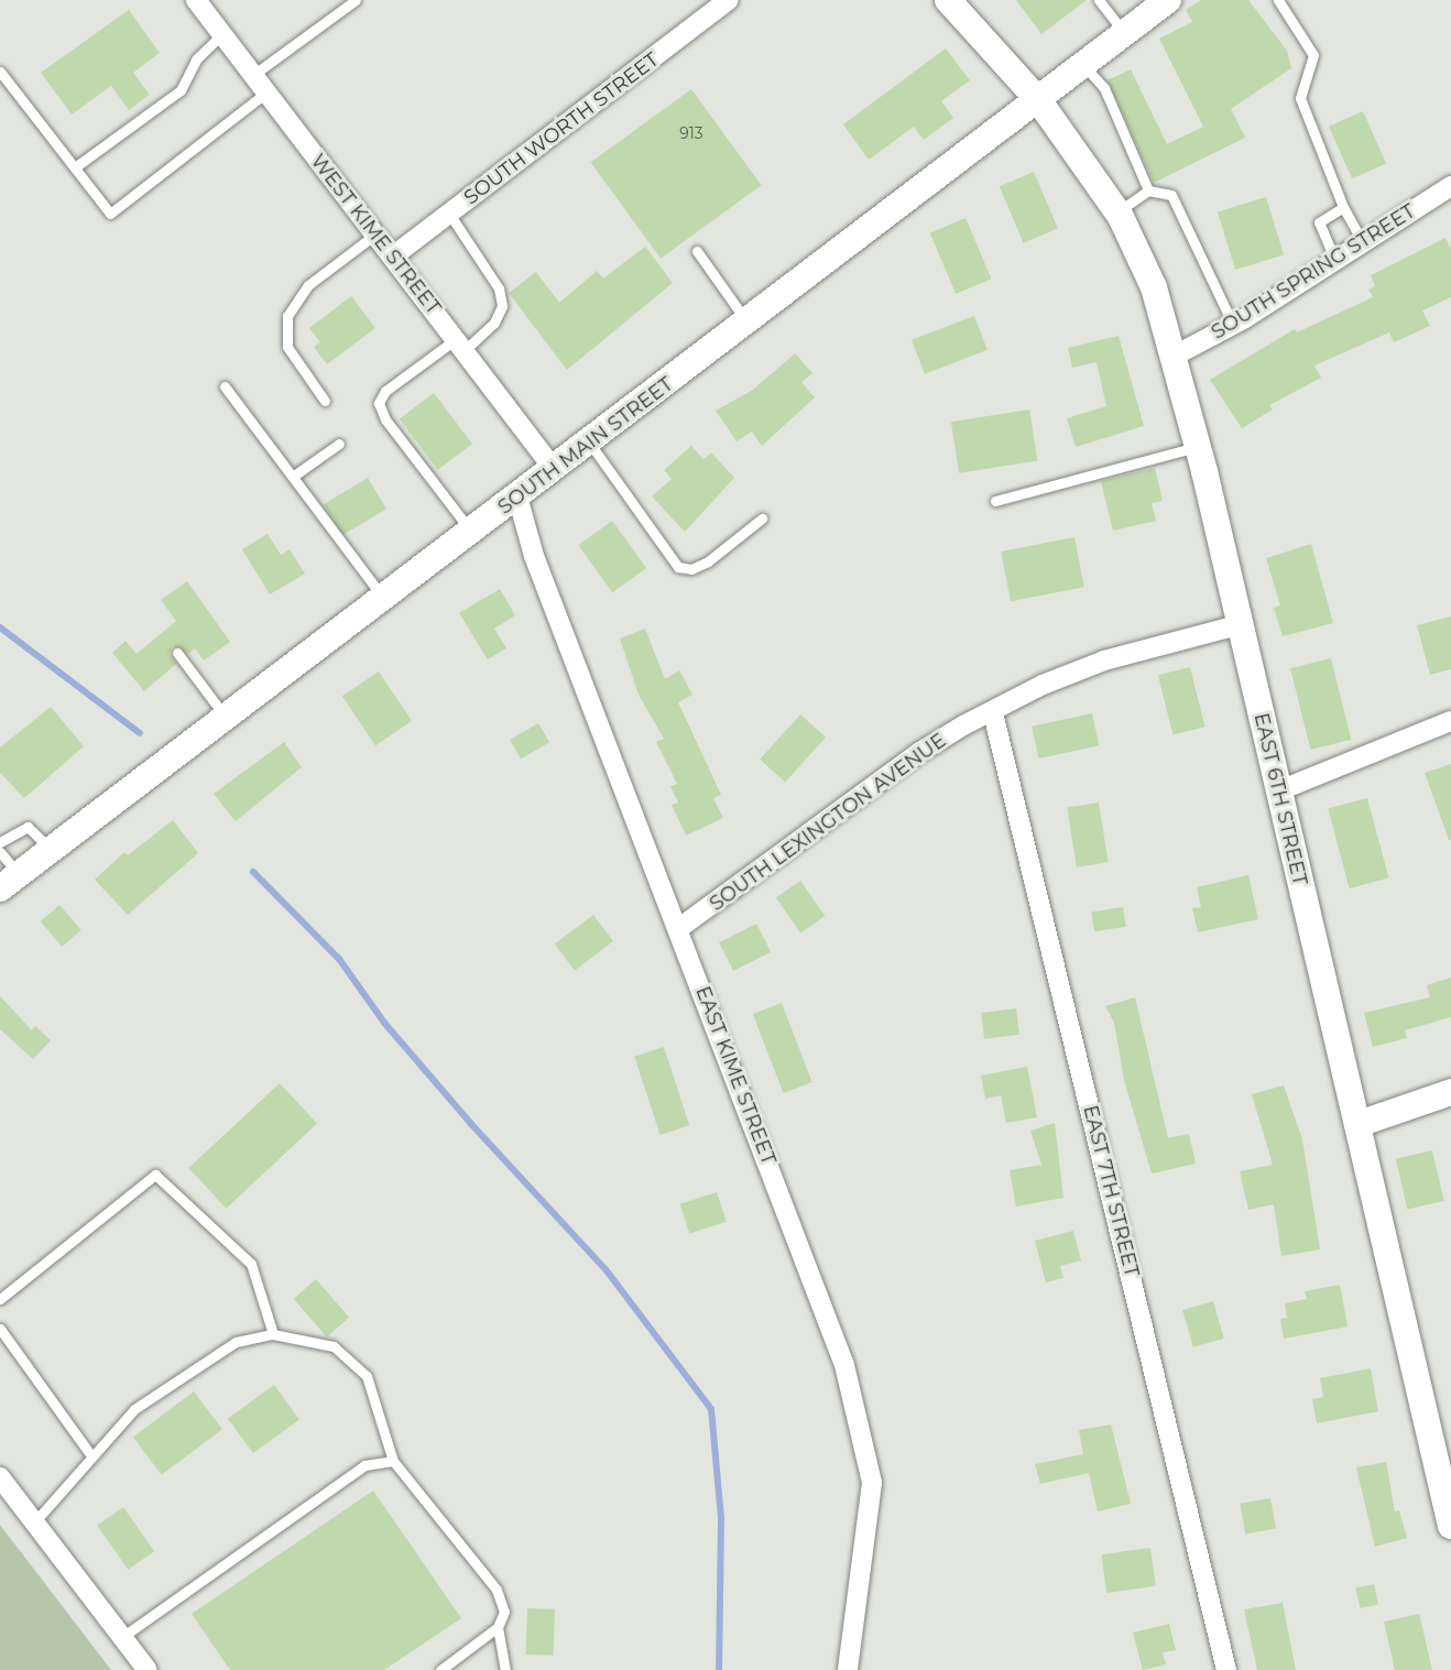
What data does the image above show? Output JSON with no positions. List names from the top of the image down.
{
  "streets": {
    "street": [
      "SOUTH WORTH STREET",
      "WEST KIME STREET",
      "SOUTH SPRING STREET",
      "SOUTH MAIN STREET",
      "EAST 6TH STREET",
      "SOUTH LEXINGTON AVENUE",
      "EAST KIME STREET",
      "EAST 7TH STREET"
    ]
  },
  "crossings": [
    ["SOUTH WORTH STREET", "WEST KIME STREET"],
    ["WEST KIME STREET", "SOUTH MAIN STREET"],
    ["SOUTH SPRING STREET", "EAST 6TH STREET"],
    ["SOUTH MAIN STREET", "EAST 6TH STREET"],
    ["SOUTH MAIN STREET", "EAST KIME STREET"],
    ["EAST 6TH STREET", "SOUTH LEXINGTON AVENUE"],
    ["SOUTH LEXINGTON AVENUE", "EAST KIME STREET"],
    ["SOUTH LEXINGTON AVENUE", "EAST 7TH STREET"]
  ],
  "house_numbers": ["913"]
}
